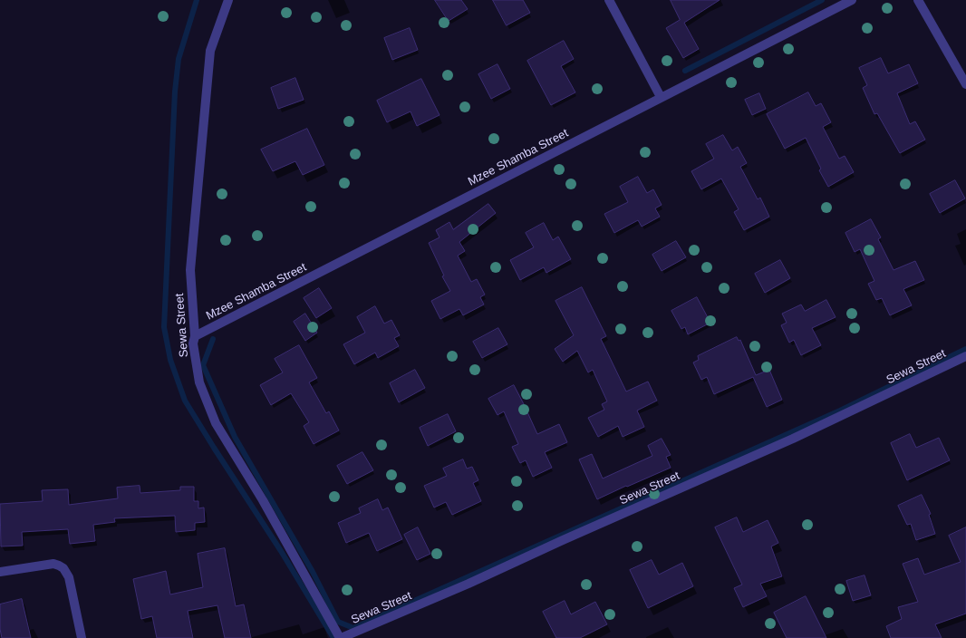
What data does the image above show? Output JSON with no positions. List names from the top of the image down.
{
  "streets": {
    "street": ["Mzee Shamba Street", "Sewa Street"]
  },
  "crossings": [
    ["Mzee Shamba Street", "Sewa Street"]
  ]
}
